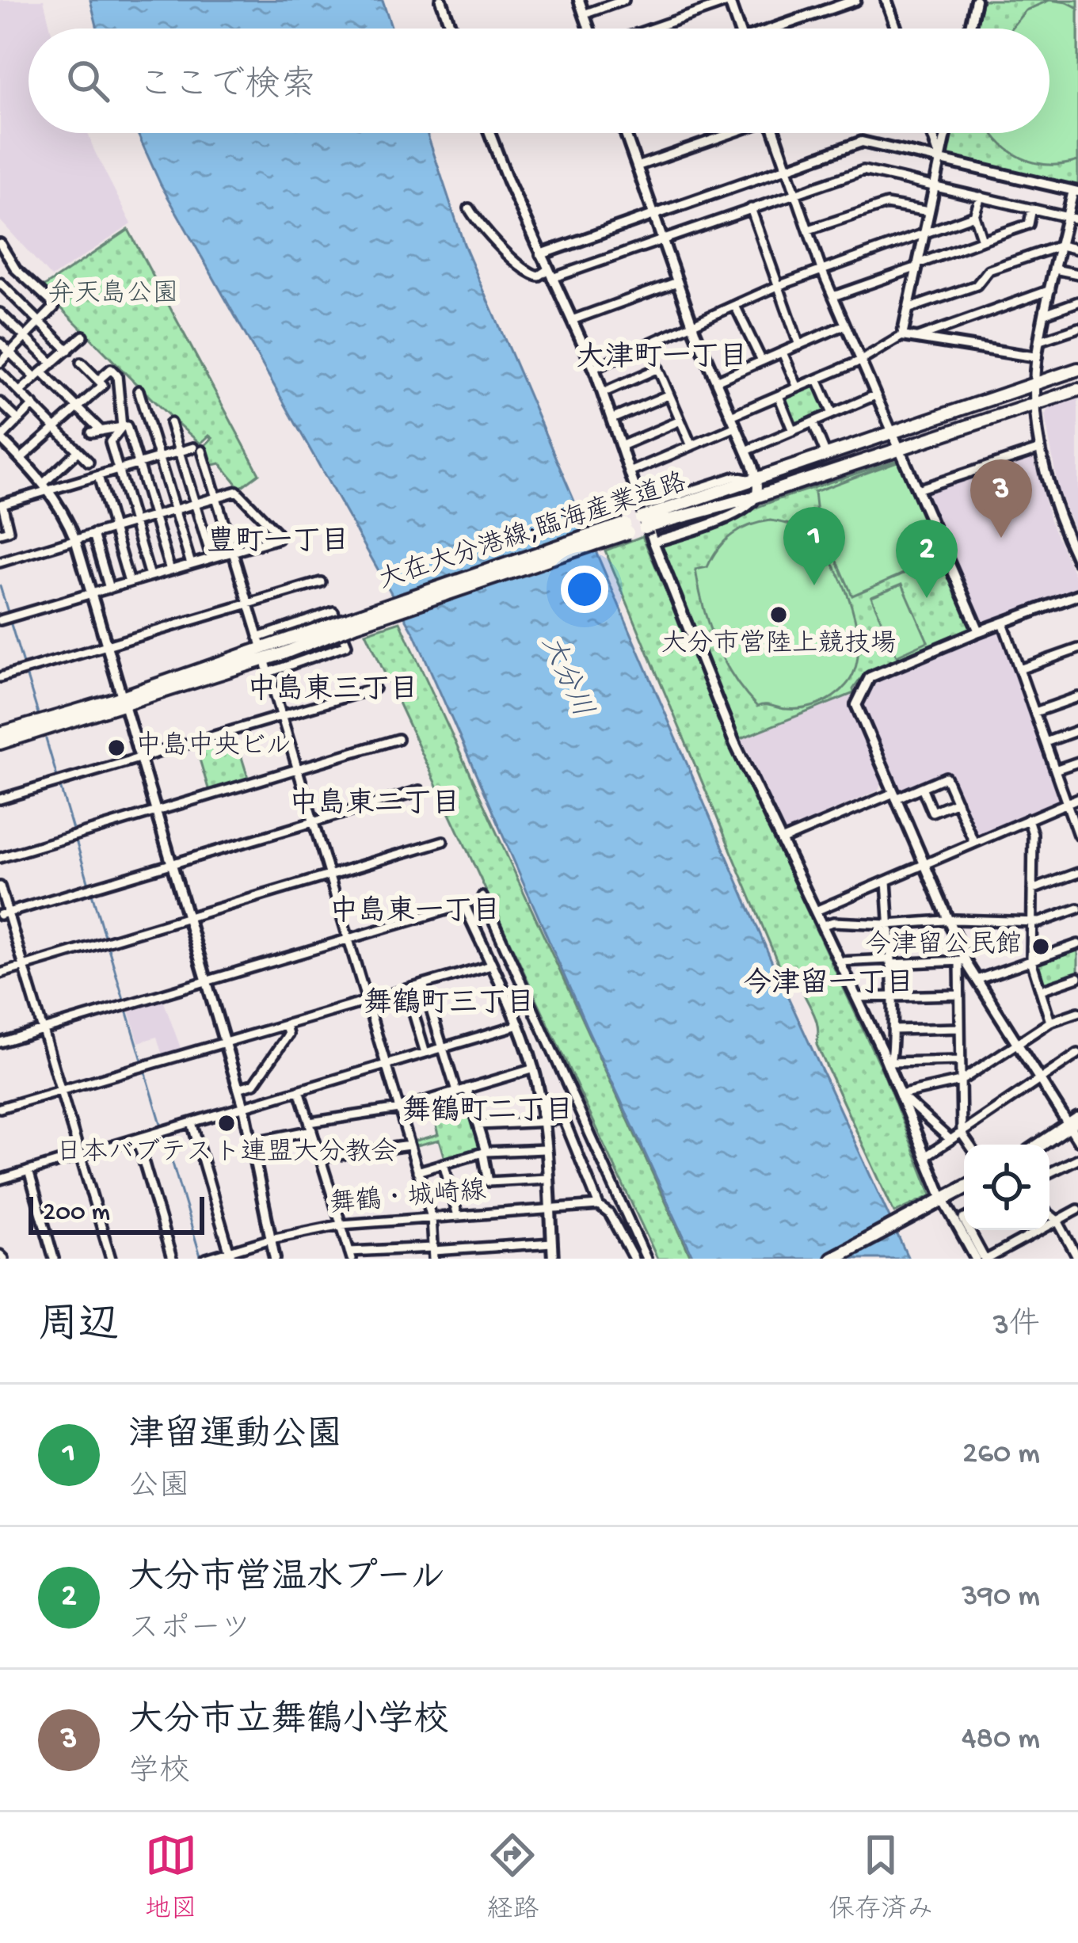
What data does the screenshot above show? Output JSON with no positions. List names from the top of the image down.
{
  "streets": {
    "main road": ["大在大分港線;臨海産業道路"],
    "street": ["舞鶴・城崎線"]
  },
  "districts": [
    "大津町一丁目",
    "豊町一丁目",
    "中島東三丁目",
    "中島東二丁目",
    "中島東一丁目",
    "今津留一丁目",
    "舞鶴町三丁目",
    "舞鶴町二丁目"
  ],
  "water": ["大分川"],
  "parks": ["弁天島公園"],
  "places": [
    "大分市営陸上競技場",
    "中島中央ビル",
    "今津留公民館",
    "日本バブテスト連盟大分教会"
  ],
  "scale_bar": "200 m",
  "page": {
    "search": "ここで検索",
    "pins": ["3", "1", "2"],
    "scale": "200 m",
    "heading": ["周辺", "3件"],
    "list": [
      {
        "mark": "1",
        "name": "津留運動公園",
        "note": "公園",
        "value": "260 m"
      },
      {
        "mark": "2",
        "name": "大分市営温水プール",
        "note": "スポーツ",
        "value": "390 m"
      },
      {
        "mark": "3",
        "name": "大分市立舞鶴小学校",
        "note": "学校",
        "value": "480 m"
      }
    ],
    "nav": ["地図", "経路", "保存済み"]
  }
}
